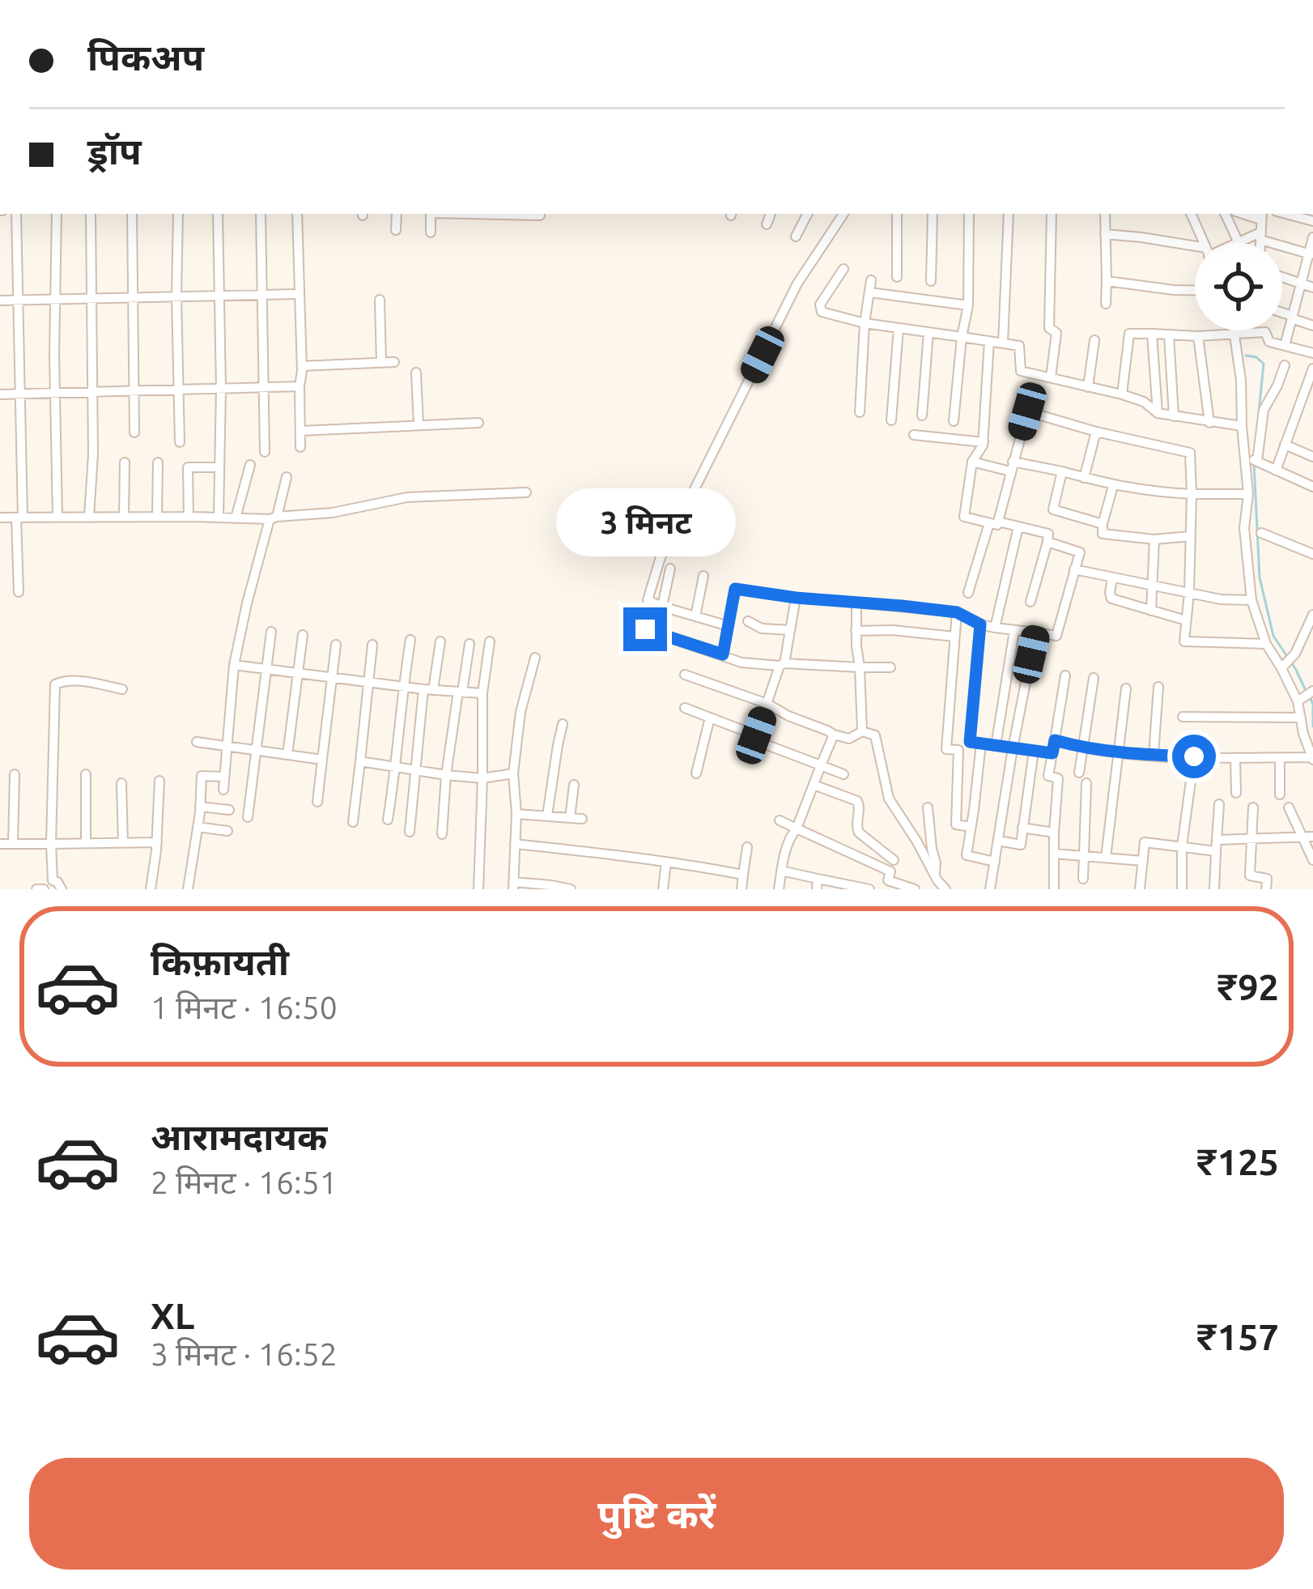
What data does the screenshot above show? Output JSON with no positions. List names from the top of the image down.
{
  "page": {
    "banner": ["पिकअप", "ड्रॉप"],
    "bubble": "3 मिनट",
    "list": [
      {
        "name": "किफ़ायती",
        "note": "1 मिनट · 16:50",
        "value": "₹92"
      },
      {
        "name": "आरामदायक",
        "note": "2 मिनट · 16:51",
        "value": "₹125"
      },
      {
        "name": "XL",
        "note": "3 मिनट · 16:52",
        "value": "₹157"
      }
    ],
    "buttons": "पुष्टि करें"
  }
}
